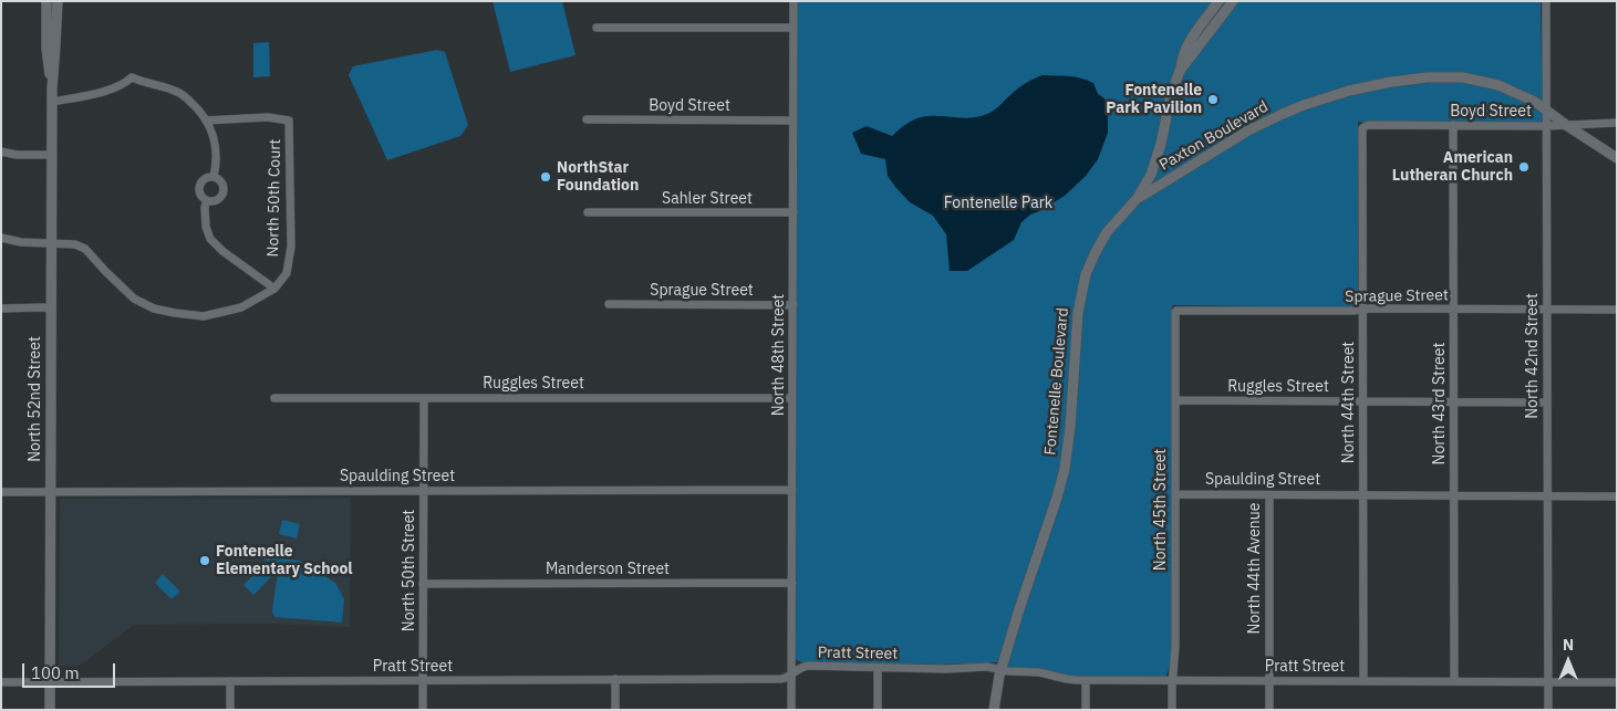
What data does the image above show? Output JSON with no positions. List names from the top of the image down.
{
  "streets": {
    "main road": ["Paxton Boulevard", "Fontenelle Boulevard", "North 52nd Street"],
    "street": [
      "Boyd Street",
      "North 50th Court",
      "Sahler Street",
      "Sprague Street",
      "North 48th Street",
      "North 42nd Street",
      "Ruggles Street",
      "North 44th Street",
      "North 43rd Street",
      "Spaulding Street",
      "North 45th Street",
      "North 44th Avenue",
      "Manderson Street",
      "North 50th Street",
      "Pratt Street"
    ]
  },
  "crossings": [
    ["Boyd Street", "Paxton Boulevard"],
    ["Boyd Street", "North 48th Street"],
    ["Boyd Street", "North 42nd Street"],
    ["Boyd Street", "North 44th Street"],
    ["Boyd Street", "North 43rd Street"],
    ["Paxton Boulevard", "North 42nd Street"],
    ["Paxton Boulevard", "Fontenelle Boulevard"],
    ["Sahler Street", "North 48th Street"],
    ["Sprague Street", "North 48th Street"],
    ["Sprague Street", "North 42nd Street"],
    ["Sprague Street", "North 44th Street"],
    ["Sprague Street", "North 43rd Street"],
    ["Sprague Street", "North 45th Street"],
    ["North 48th Street", "Ruggles Street"],
    ["North 48th Street", "Spaulding Street"],
    ["North 48th Street", "Manderson Street"],
    ["North 48th Street", "Pratt Street"],
    ["North 42nd Street", "Ruggles Street"],
    ["North 42nd Street", "Spaulding Street"],
    ["North 42nd Street", "Pratt Street"],
    ["Fontenelle Boulevard", "Pratt Street"],
    ["Ruggles Street", "North 44th Street"],
    ["Ruggles Street", "North 43rd Street"],
    ["Ruggles Street", "North 45th Street"],
    ["Ruggles Street", "North 50th Street"],
    ["North 52nd Street", "Spaulding Street"],
    ["North 52nd Street", "Pratt Street"],
    ["North 44th Street", "Spaulding Street"],
    ["North 44th Street", "Pratt Street"],
    ["North 43rd Street", "Spaulding Street"],
    ["North 43rd Street", "Pratt Street"],
    ["Spaulding Street", "North 45th Street"],
    ["Spaulding Street", "North 44th Avenue"],
    ["Spaulding Street", "North 50th Street"],
    ["North 45th Street", "Pratt Street"],
    ["North 44th Avenue", "Pratt Street"],
    ["Manderson Street", "North 50th Street"],
    ["North 50th Street", "Pratt Street"]
  ],
  "parks": ["Fontenelle Park"],
  "places": [
    "Fontenelle Park Pavilion",
    "American Lutheran Church",
    "NorthStar Foundation",
    "Fontenelle Elementary School"
  ],
  "scale_bar": "100 m",
  "north": "top"
}
